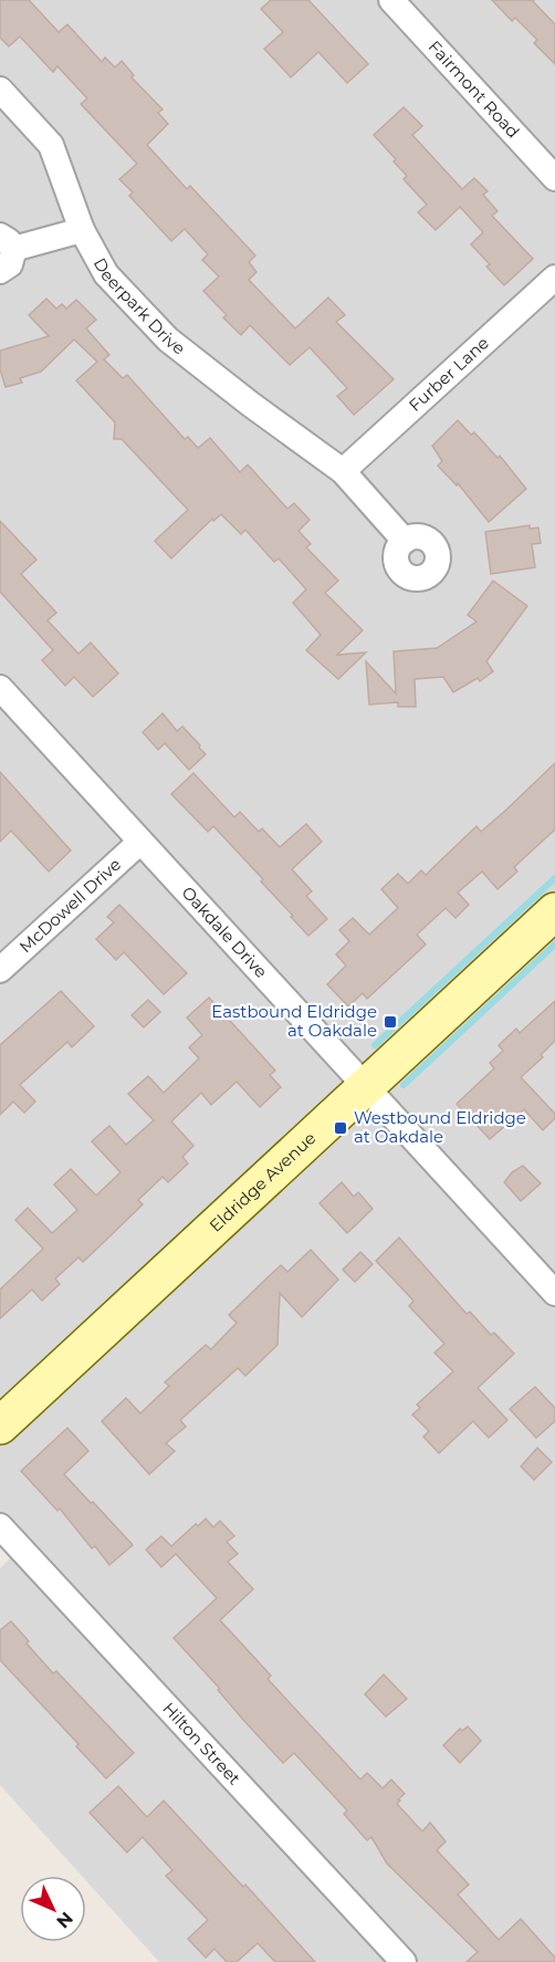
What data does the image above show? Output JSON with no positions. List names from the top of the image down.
{
  "streets": {
    "street": [
      "Fairmont Road",
      "Deerpark Drive",
      "Furber Lane",
      "McDowell Drive",
      "Oakdale Drive",
      "Eldridge Avenue",
      "Hilton Street"
    ]
  },
  "crossings": [
    ["Deerpark Drive", "Furber Lane"],
    ["McDowell Drive", "Oakdale Drive"],
    ["Oakdale Drive", "Eldridge Avenue"]
  ],
  "places": {
    "transit": ["Eastbound Eldridge at Oakdale", "Westbound Eldridge at Oakdale"]
  },
  "north": "bottom right"
}
